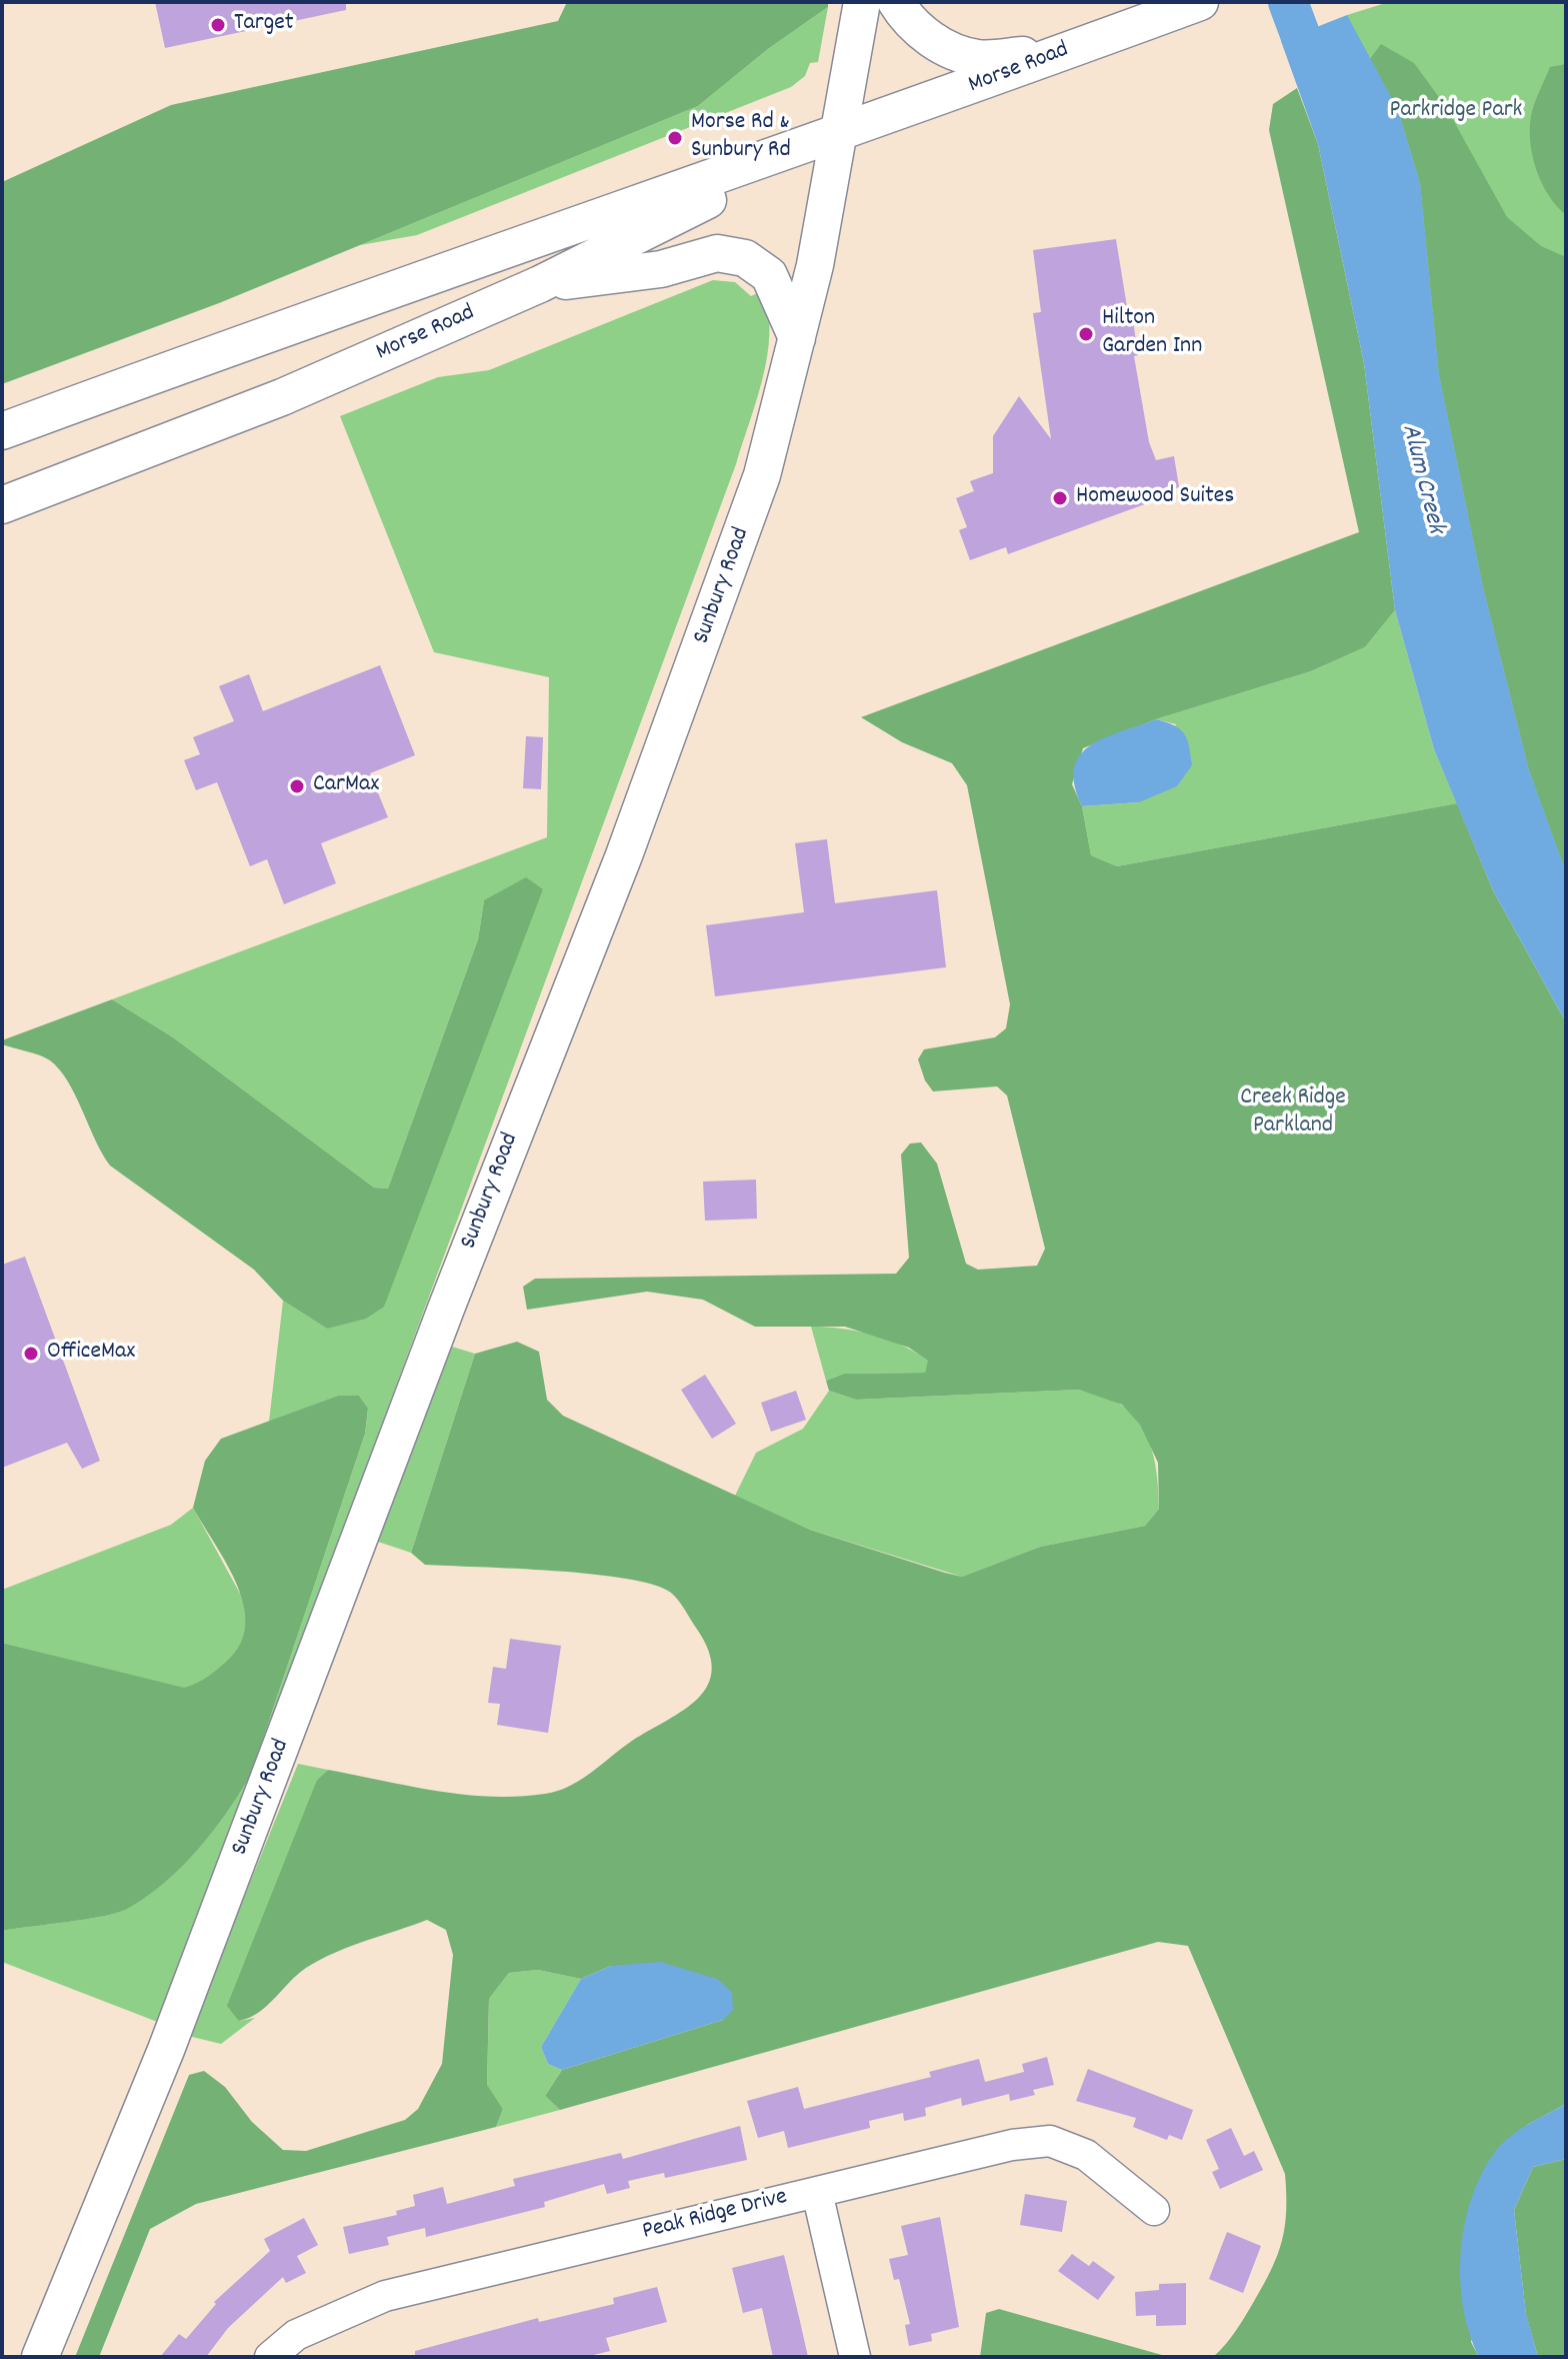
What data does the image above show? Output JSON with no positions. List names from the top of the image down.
{
  "streets": {
    "main road": ["Morse Road", "Sunbury Road"],
    "street": ["Peak Ridge Drive"]
  },
  "crossings": [
    ["Morse Road", "Sunbury Road"]
  ],
  "water": ["Alum Creek"],
  "parks": ["Parkridge Park", "Creek Ridge Parkland"],
  "places": [
    "Target",
    "Morse Rd & Sunbury Rd",
    "Hilton Garden Inn",
    "Homewood Suites",
    "CarMax",
    "OfficeMax"
  ]
}
